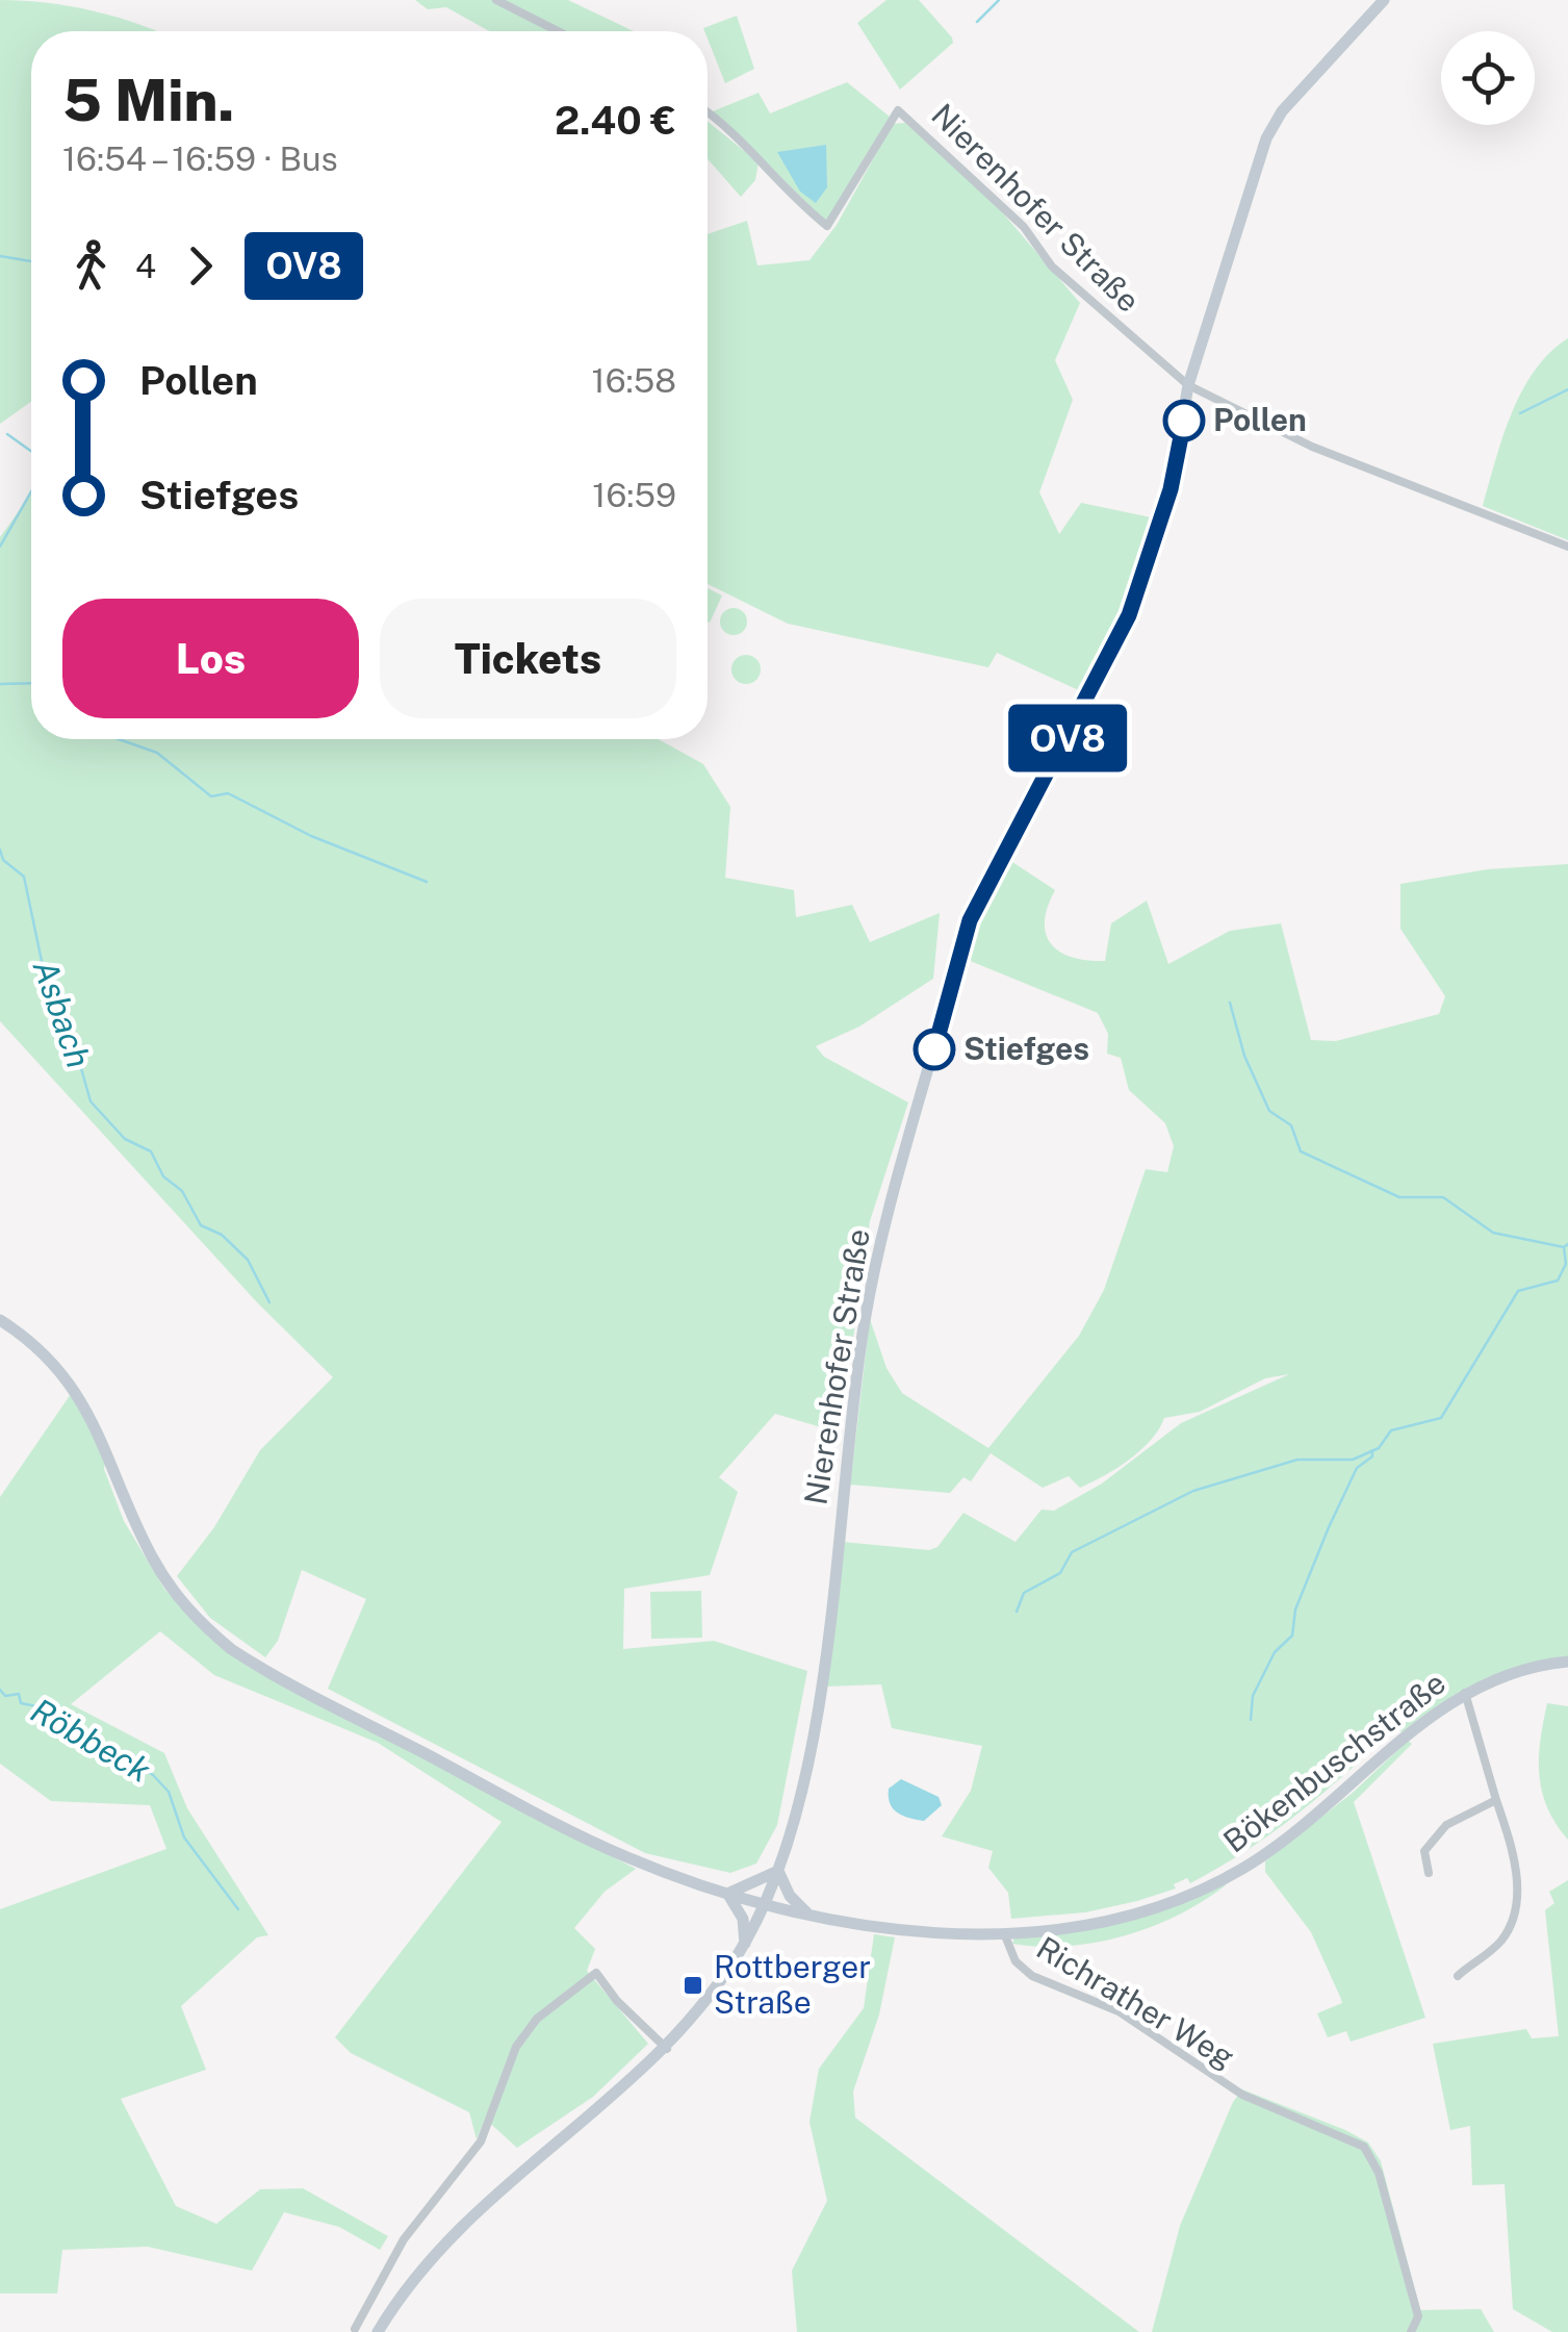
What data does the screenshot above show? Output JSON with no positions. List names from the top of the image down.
{
  "streets": {
    "main road": ["Nierenhofer Straße", "Bökenbuschstraße"],
    "street": ["Richrather Weg"]
  },
  "crossings": [
    ["Nierenhofer Straße", "Bökenbuschstraße"],
    ["Bökenbuschstraße", "Richrather Weg"]
  ],
  "water": ["Asbach", "Röbbeck"],
  "places": {
    "other": ["Pollen", "Stiefges"],
    "transit": ["Rottberger Straße"]
  },
  "lines": ["bus line OV8"],
  "page": {
    "on_map": "OV8",
    "heading": ["5 Min.", "16:54 – 16:59 · Bus", "2.40 €"],
    "legs": ["4", "OV8"],
    "list": [
      {
        "name": "Pollen",
        "value": "16:58"
      },
      {
        "name": "Stiefges",
        "value": "16:59"
      }
    ],
    "buttons": ["Los", "Tickets"]
  }
}
